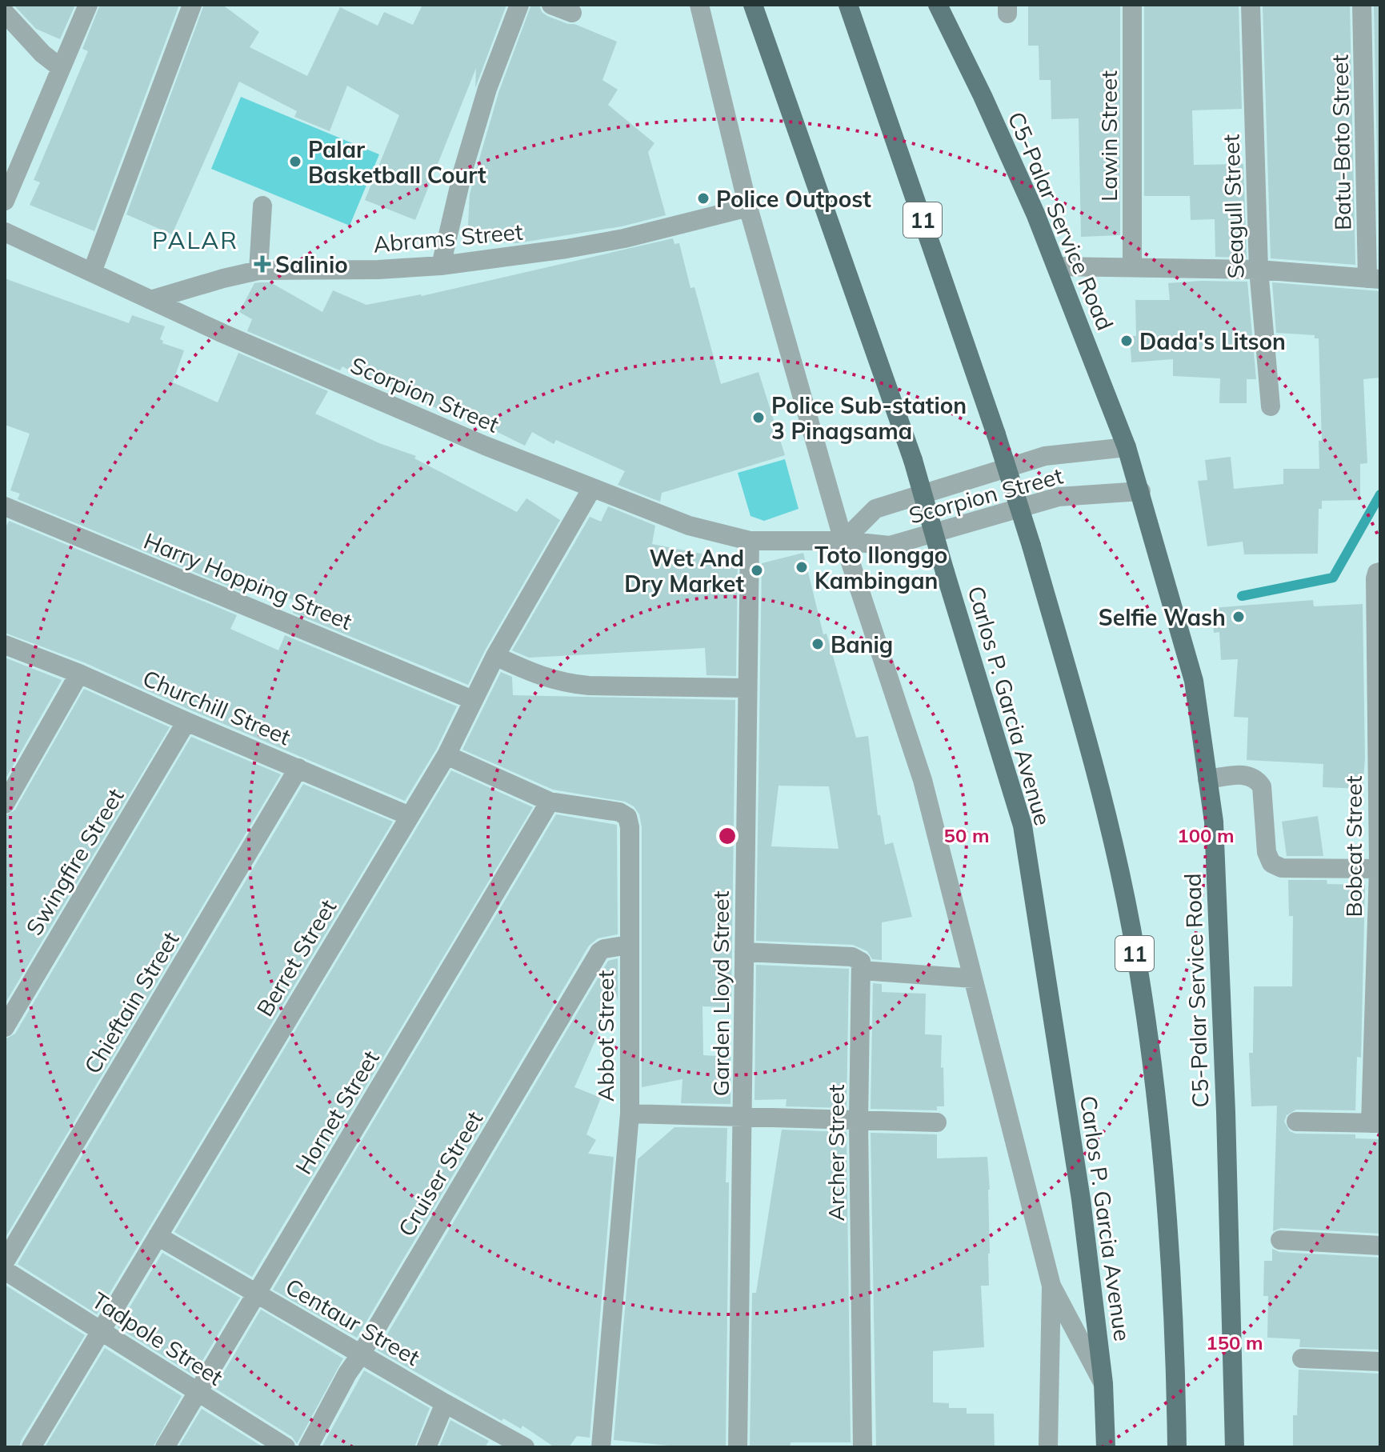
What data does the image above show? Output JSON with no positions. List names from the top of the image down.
{
  "streets": {
    "main road": ["11", "C5-Palar Service Road", "Carlos P. Garcia Avenue"],
    "street": [
      "Lawin Street",
      "Batu-Bato Street",
      "Seagull Street",
      "Abrams Street",
      "Scorpion Street",
      "Harry Hopping Street",
      "Churchill Street",
      "Bobcat Street",
      "Swingfire Street",
      "Berret Street",
      "Garden Lloyd Street",
      "Chieftain Street",
      "Abbot Street",
      "Hornet Street",
      "Archer Street",
      "Cruiser Street",
      "Centaur Street",
      "Tadpole Street"
    ]
  },
  "crossings": [
    ["C5-Palar Service Road", "Scorpion Street"],
    ["Abrams Street", "Scorpion Street"],
    ["Scorpion Street", "Berret Street"],
    ["Scorpion Street", "Garden Lloyd Street"],
    ["Harry Hopping Street", "Berret Street"],
    ["Churchill Street", "Swingfire Street"],
    ["Churchill Street", "Berret Street"],
    ["Churchill Street", "Chieftain Street"],
    ["Berret Street", "Abbot Street"],
    ["Berret Street", "Centaur Street"],
    ["Berret Street", "Tadpole Street"],
    ["Abbot Street", "Hornet Street"],
    ["Abbot Street", "Cruiser Street"],
    ["Hornet Street", "Centaur Street"],
    ["Hornet Street", "Tadpole Street"],
    ["Cruiser Street", "Centaur Street"]
  ],
  "districts": ["PALAR"],
  "places": {
    "other": [
      "Palar Basketball Court",
      "Police Outpost",
      "Dada's Litson",
      "Police Sub-station 3 Pinagsama",
      "Toto Ilonggo Kambingan",
      "Wet And Dry Market",
      "Selfie Wash",
      "Banig"
    ],
    "health": ["Salinio"]
  },
  "rings": ["50 m", "100 m", "150 m"]
}
